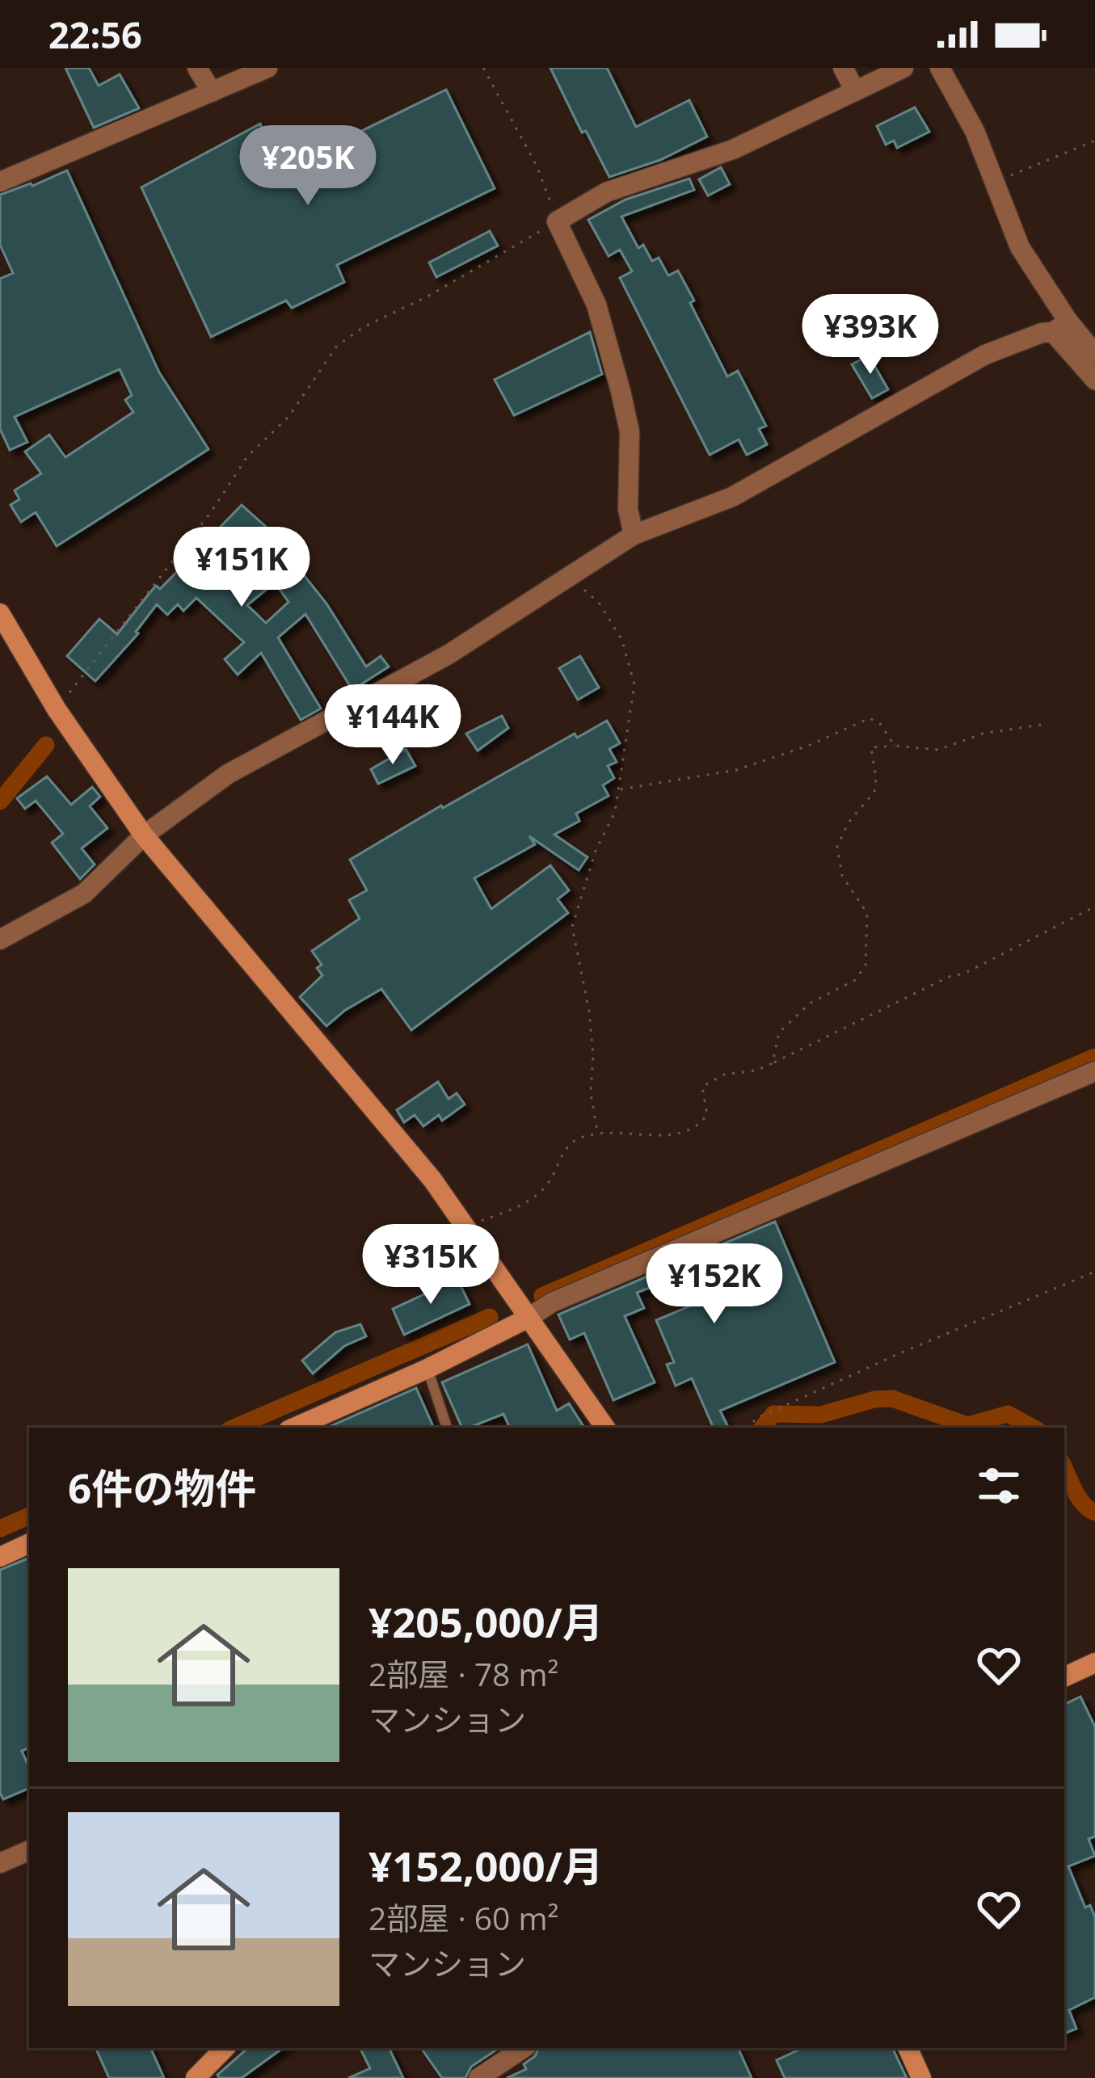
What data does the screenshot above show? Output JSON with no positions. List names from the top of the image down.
{
  "page": {
    "status": "22:56",
    "price": [
      "¥205K",
      "¥393K",
      "¥151K",
      "¥144K",
      "¥315K",
      "¥152K"
    ],
    "heading": "6件の物件",
    "list": [
      {
        "name": "¥205,000/月",
        "note": "2部屋 · 78 m² · マンション"
      },
      {
        "name": "¥152,000/月",
        "note": "2部屋 · 60 m² · マンション"
      }
    ]
  }
}
